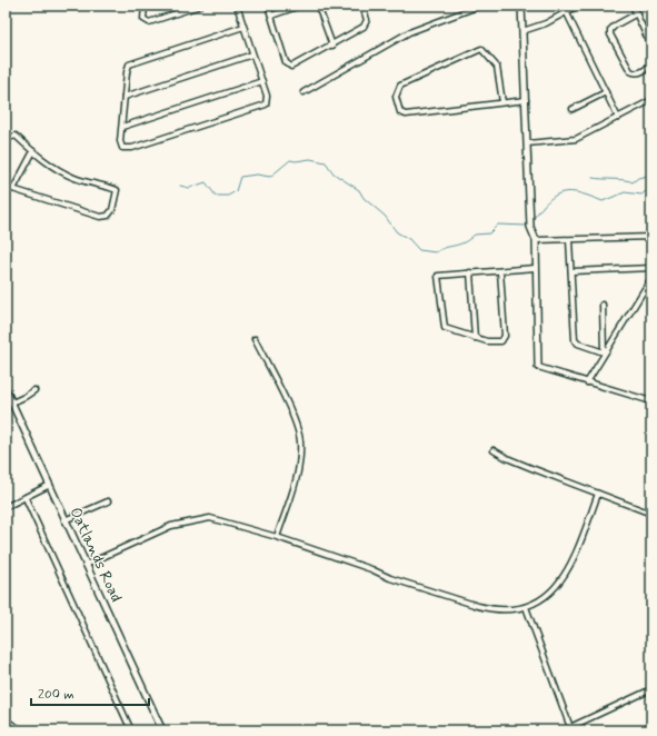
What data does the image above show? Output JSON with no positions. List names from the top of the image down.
{
  "streets": {
    "street": ["Oatlands Road"]
  },
  "scale_bar": "200 m"
}
